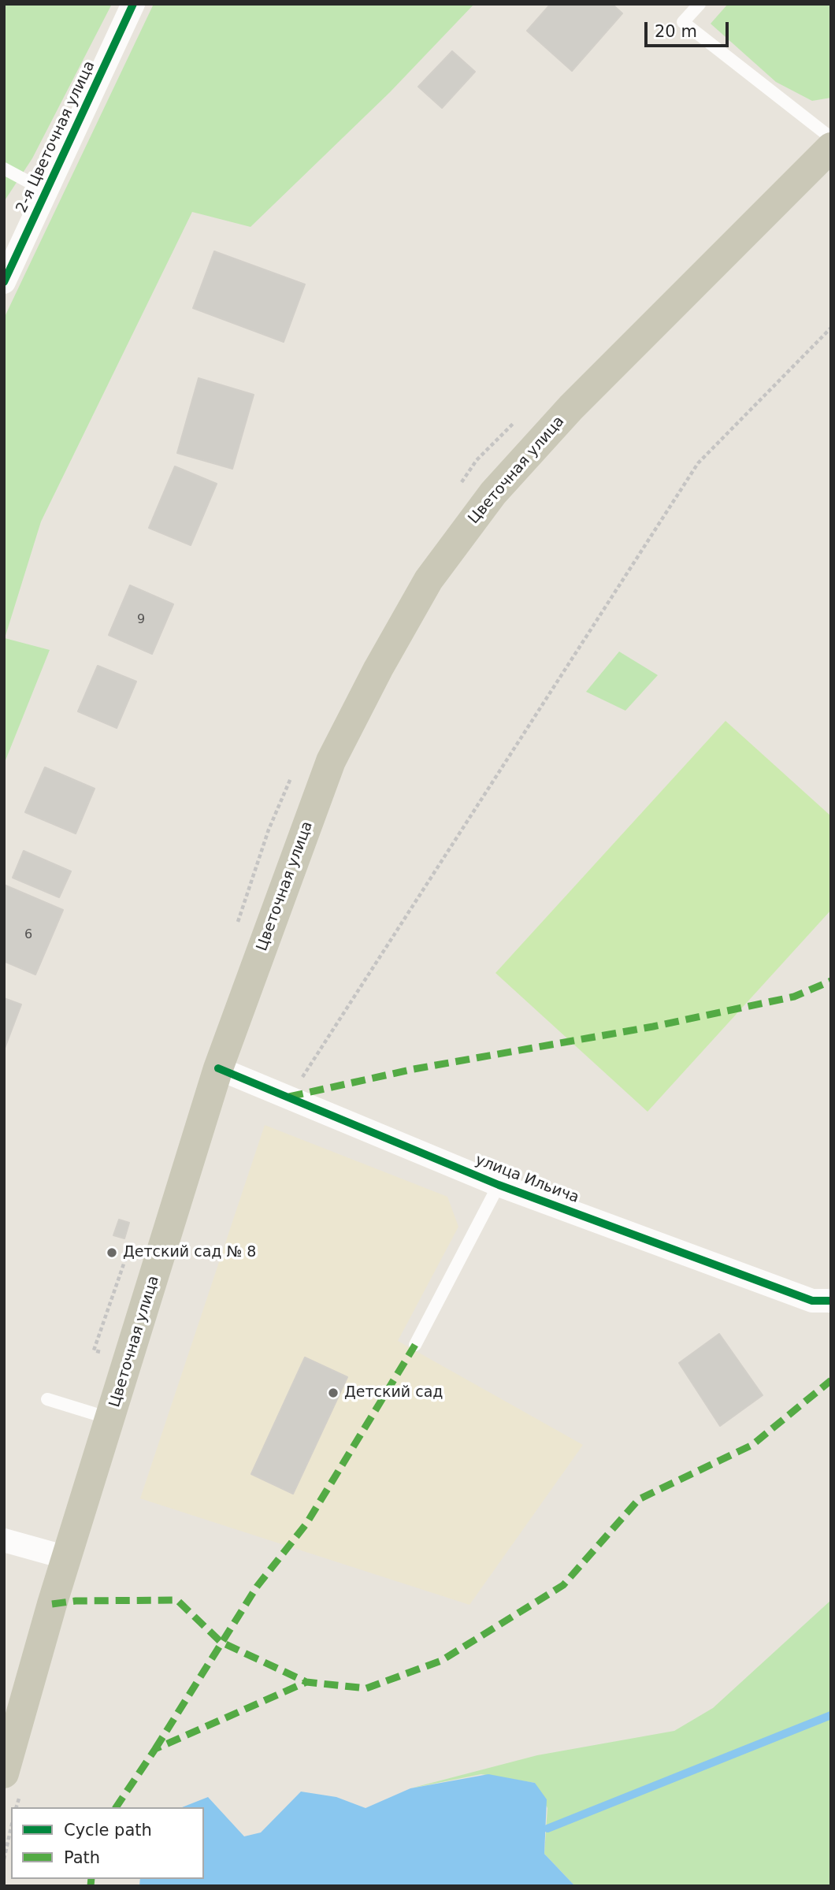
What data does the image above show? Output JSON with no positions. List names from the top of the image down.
{
  "streets": {
    "main road": ["Цветочная улица"],
    "street": ["2-я Цветочная улица", "улица Ильича"]
  },
  "crossings": [
    ["Цветочная улица", "улица Ильича"]
  ],
  "places": ["Детский сад № 8", "Детский сад"],
  "house_numbers": ["9", "6"],
  "legend": ["Cycle path", "Path"],
  "scale_bar": "20 m"
}
